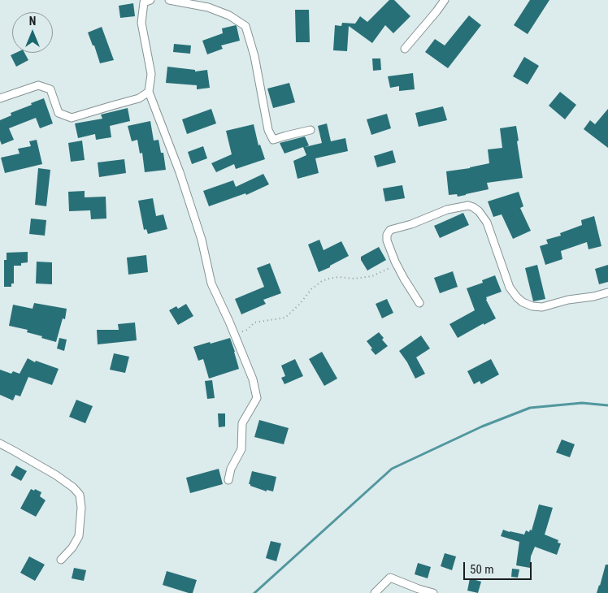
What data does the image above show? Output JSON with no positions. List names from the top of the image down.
{
  "scale_bar": "50 m",
  "north": "top"
}
